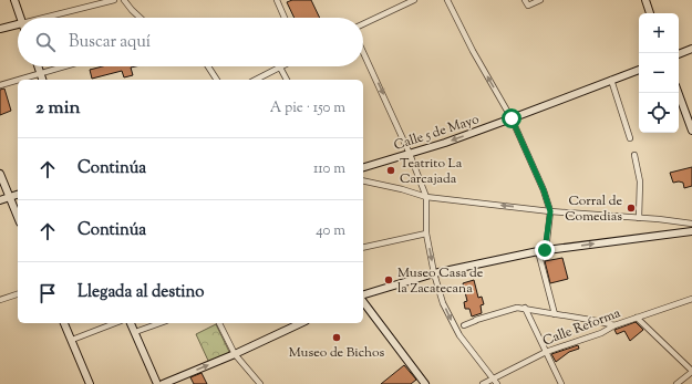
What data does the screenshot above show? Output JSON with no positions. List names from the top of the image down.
{
  "streets": {
    "street": ["Calle 5 de Mayo", "Calle Reforma"]
  },
  "one_way": ["Calle 5 de Mayo"],
  "places": [
    "Teatrito La Carcajada",
    "Corral de Comedias",
    "Museo Casa de la Zacatecana",
    "Museo de Bichos"
  ],
  "page": {
    "map_buttons": ["+", "−"],
    "search": "Buscar aquí",
    "heading": ["2 min", "A pie · 150 m"],
    "list": [
      ["Continúa", "110 m"],
      ["Continúa", "40 m"],
      "Llegada al destino"
    ]
  }
}
